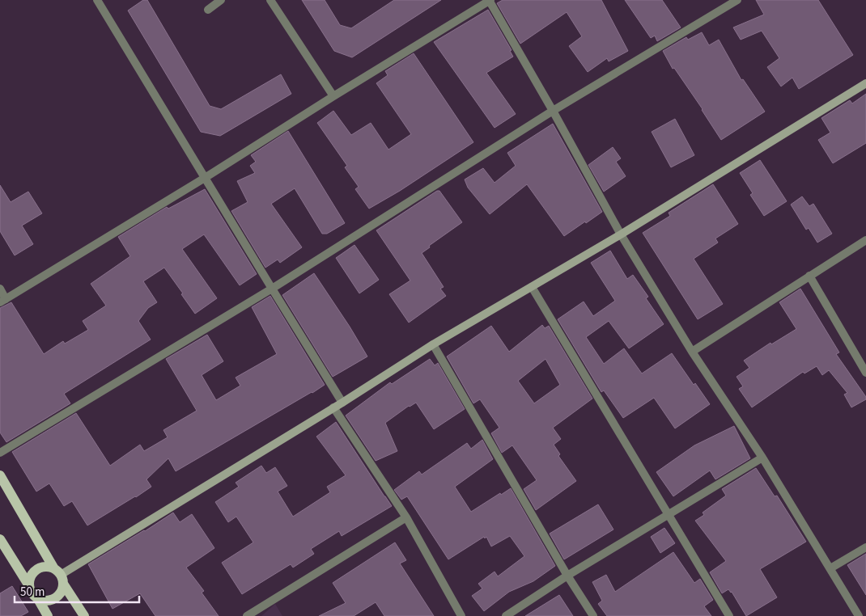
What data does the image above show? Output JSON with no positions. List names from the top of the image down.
{
  "scale_bar": "50 m"
}
